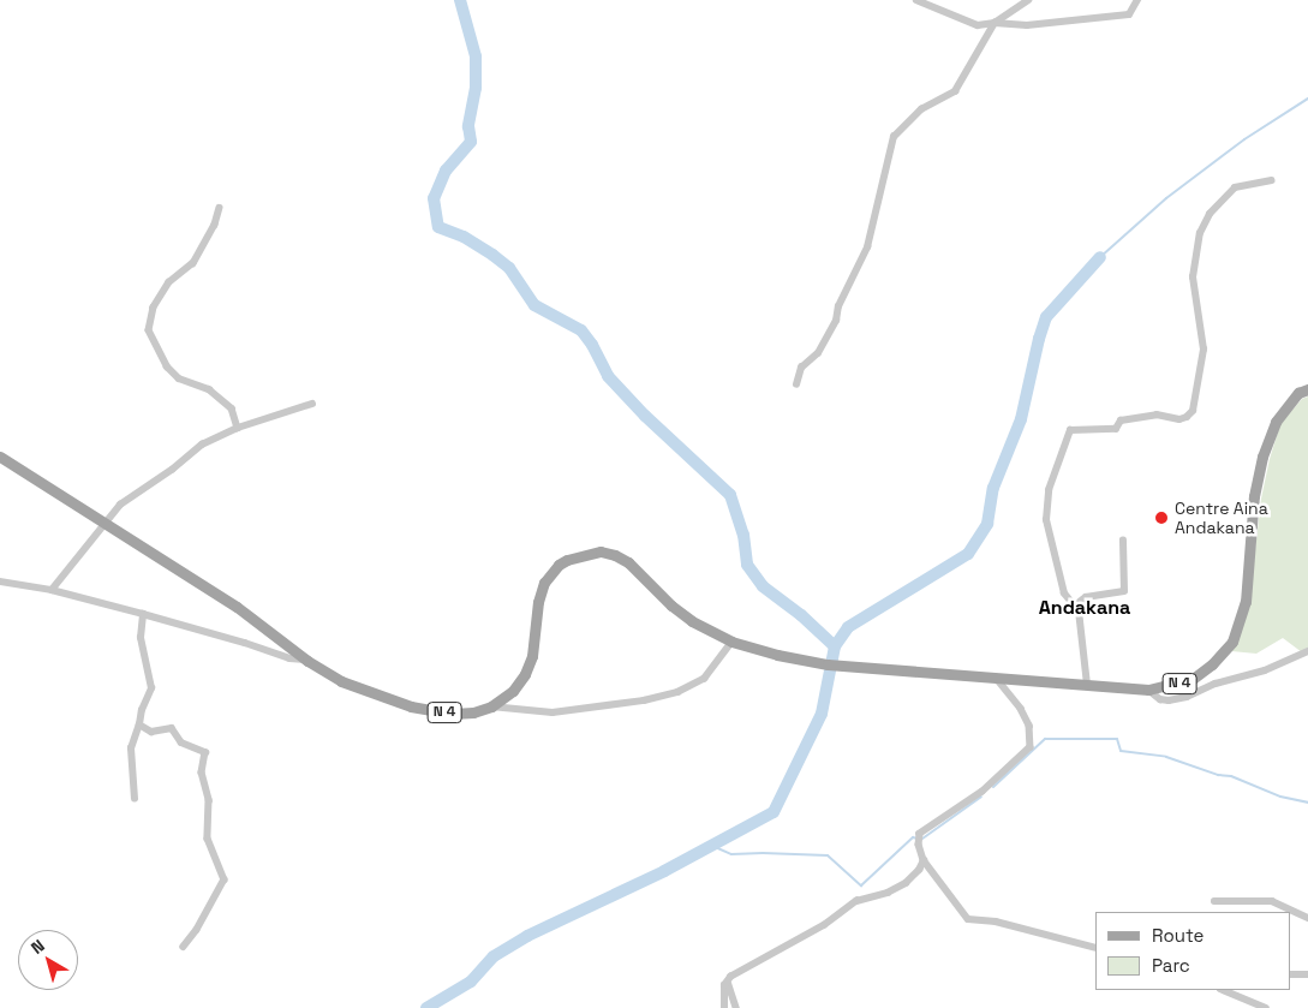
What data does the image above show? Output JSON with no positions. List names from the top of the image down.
{
  "streets": {
    "main road": ["N 4"]
  },
  "districts": ["Andakana"],
  "places": ["Centre Aina Andakana"],
  "legend": ["Route", "Parc"],
  "north": "top left"
}
